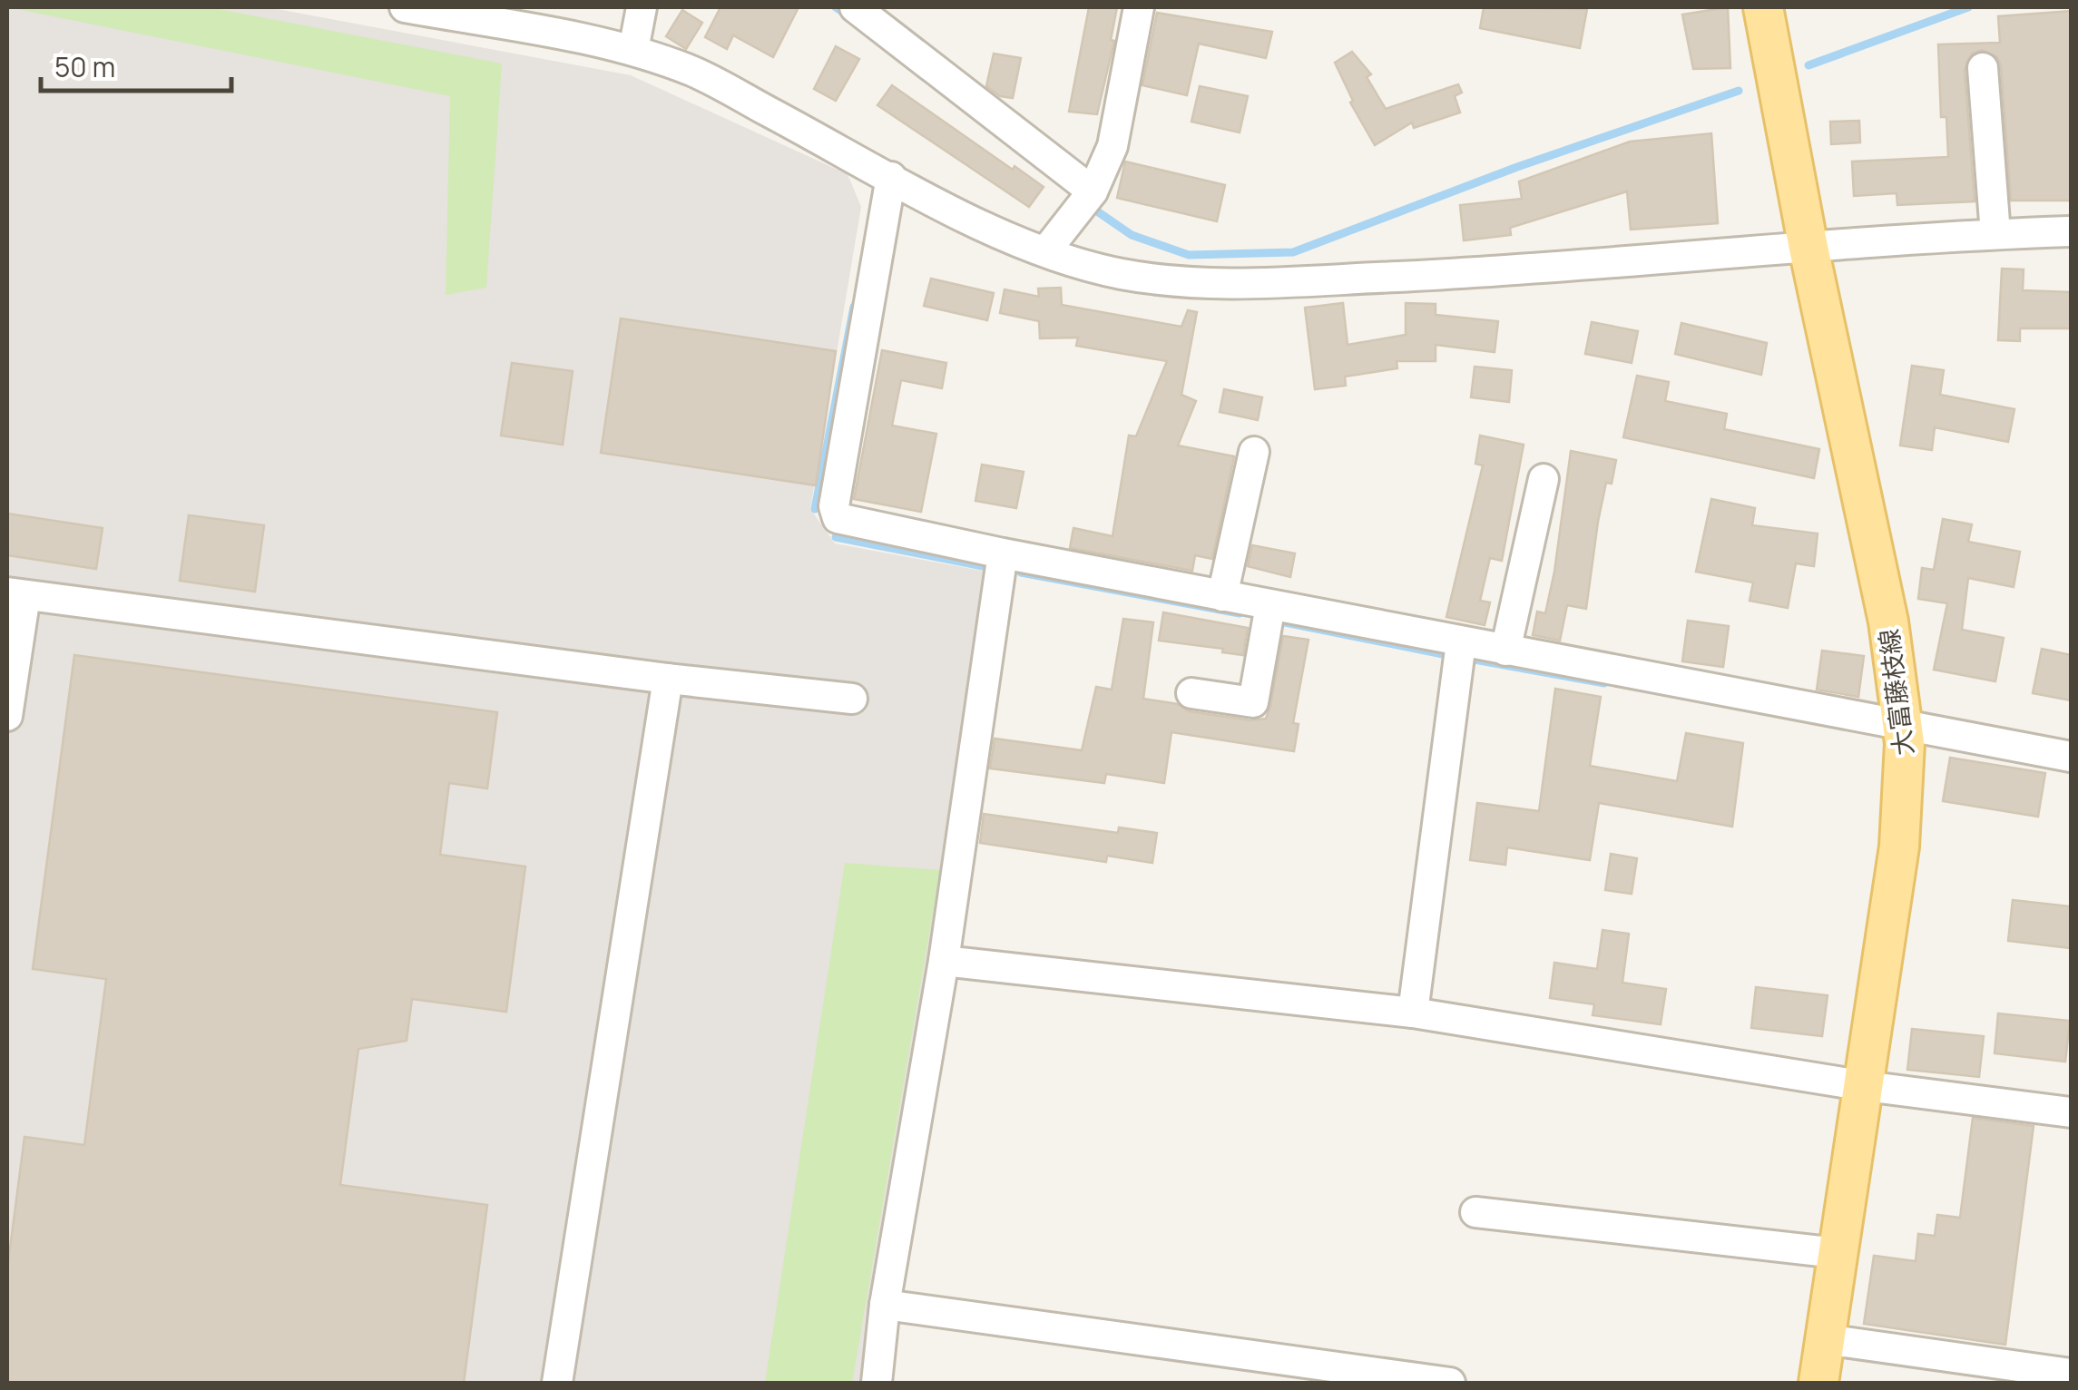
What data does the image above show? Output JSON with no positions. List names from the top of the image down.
{
  "streets": {
    "main road": ["大富藤枝線"]
  },
  "scale_bar": "50 m"
}
